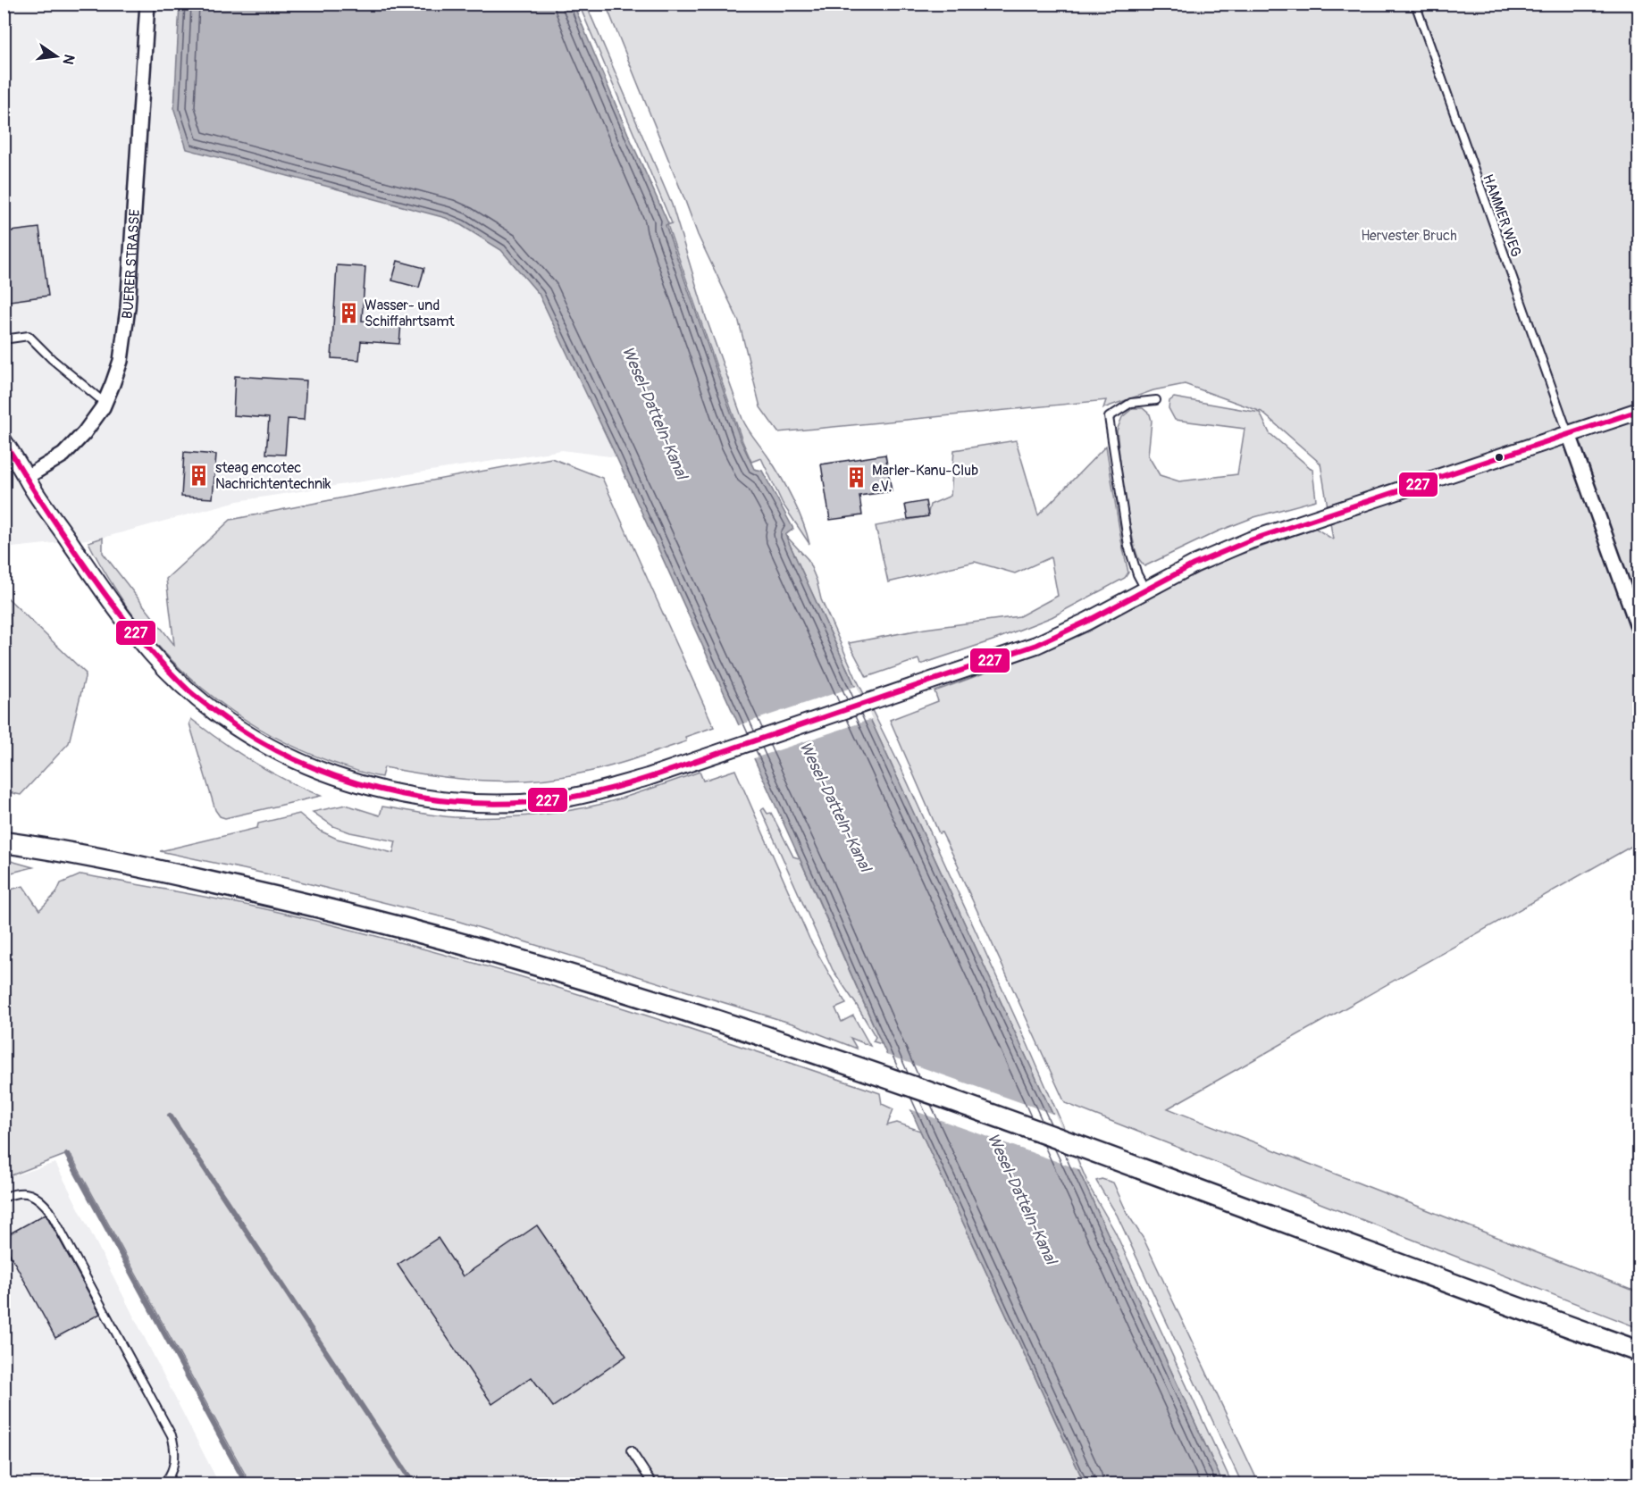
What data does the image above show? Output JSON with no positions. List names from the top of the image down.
{
  "streets": {
    "street": ["BUERER STRASSE"],
    "lane": ["HAMMER WEG"]
  },
  "water": ["Wesel-Datteln-Kanal"],
  "parks": ["Hervester Bruch"],
  "places": {
    "building": ["Wasser- und Schiffahrtsamt", "steag encotec Nachrichtentechnik", "Marler-Kanu-Club e.V."]
  },
  "lines": ["transit line 227"],
  "north": "right"
}
